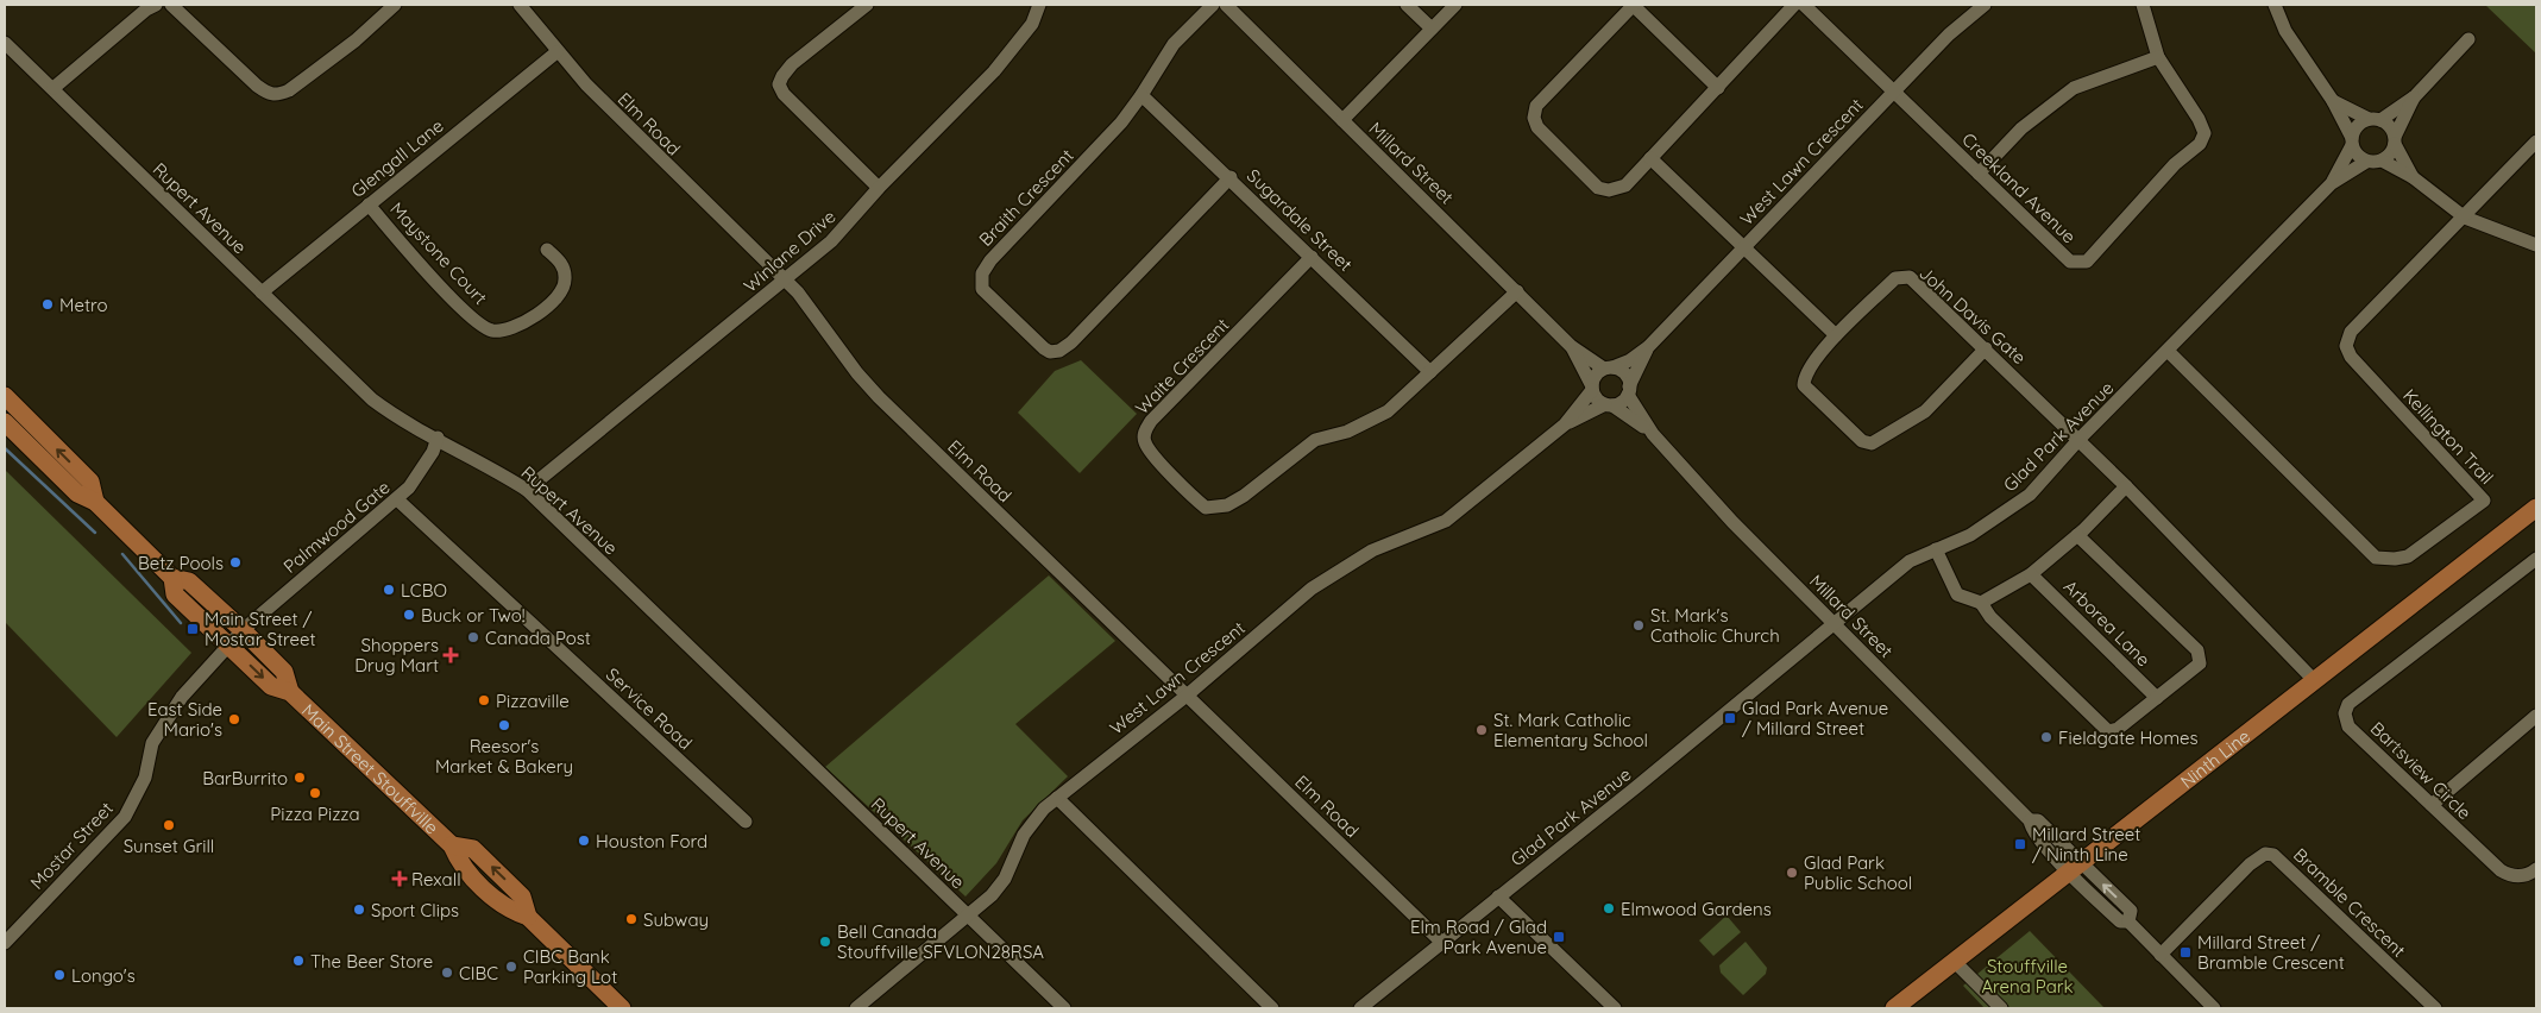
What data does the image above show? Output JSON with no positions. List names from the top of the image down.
{
  "streets": {
    "main road": ["Ninth Line", "Main Street Stouffville"],
    "street": [
      "Elm Road",
      "Glengall Lane",
      "West Lawn Crescent",
      "Millard Street",
      "Creekland Avenue",
      "Braith Crescent",
      "Rupert Avenue",
      "Sugardale Street",
      "Winlane Drive",
      "Maystone Court",
      "John Davis Gate",
      "Waite Crescent",
      "Glad Park Avenue",
      "Kellington Trail",
      "Palmwood Gate",
      "Arborea Lane",
      "Service Road",
      "Bartsview Circle",
      "Mostar Street",
      "Bramble Crescent"
    ]
  },
  "crossings": [
    ["Elm Road", "Glengall Lane"],
    ["Elm Road", "West Lawn Crescent"],
    ["Elm Road", "Winlane Drive"],
    ["Elm Road", "Glad Park Avenue"],
    ["Glengall Lane", "Rupert Avenue"],
    ["Glengall Lane", "Maystone Court"],
    ["West Lawn Crescent", "Millard Street"],
    ["West Lawn Crescent", "Creekland Avenue"],
    ["West Lawn Crescent", "Rupert Avenue"],
    ["Millard Street", "Waite Crescent"],
    ["Millard Street", "Glad Park Avenue"],
    ["Millard Street", "Ninth Line"],
    ["Millard Street", "Bramble Crescent"],
    ["Braith Crescent", "Sugardale Street"],
    ["Rupert Avenue", "Winlane Drive"],
    ["Rupert Avenue", "Palmwood Gate"],
    ["Sugardale Street", "Waite Crescent"],
    ["John Davis Gate", "Glad Park Avenue"],
    ["John Davis Gate", "Ninth Line"],
    ["Glad Park Avenue", "Kellington Trail"],
    ["Palmwood Gate", "Service Road"],
    ["Palmwood Gate", "Main Street Stouffville"],
    ["Palmwood Gate", "Mostar Street"],
    ["Main Street Stouffville", "Mostar Street"]
  ],
  "parks": ["Stouffville Arena Park"],
  "places": {
    "other": [
      "Metro",
      "Betz Pools",
      "LCBO",
      "Buck or Two!",
      "St. Mark's Catholic Church",
      "Canada Post",
      "Pizzaville",
      "East Side Mario's",
      "Reesor's Market & Bakery",
      "St. Mark Catholic Elementary School",
      "Fieldgate Homes",
      "BarBurrito",
      "Pizza Pizza",
      "Sunset Grill",
      "Houston Ford",
      "Glad Park Public School",
      "Elmwood Gardens",
      "Sport Clips",
      "Subway",
      "Bell Canada Stouffville SFVLON28RSA",
      "The Beer Store",
      "CIBC Bank Parking Lot",
      "CIBC",
      "Longo's"
    ],
    "transit": [
      "Main Street / Mostar Street",
      "Glad Park Avenue / Millard Street",
      "Millard Street / Ninth Line",
      "Elm Road / Glad Park Avenue",
      "Millard Street / Bramble Crescent"
    ],
    "health": ["Shoppers Drug Mart", "Rexall"]
  }
}
